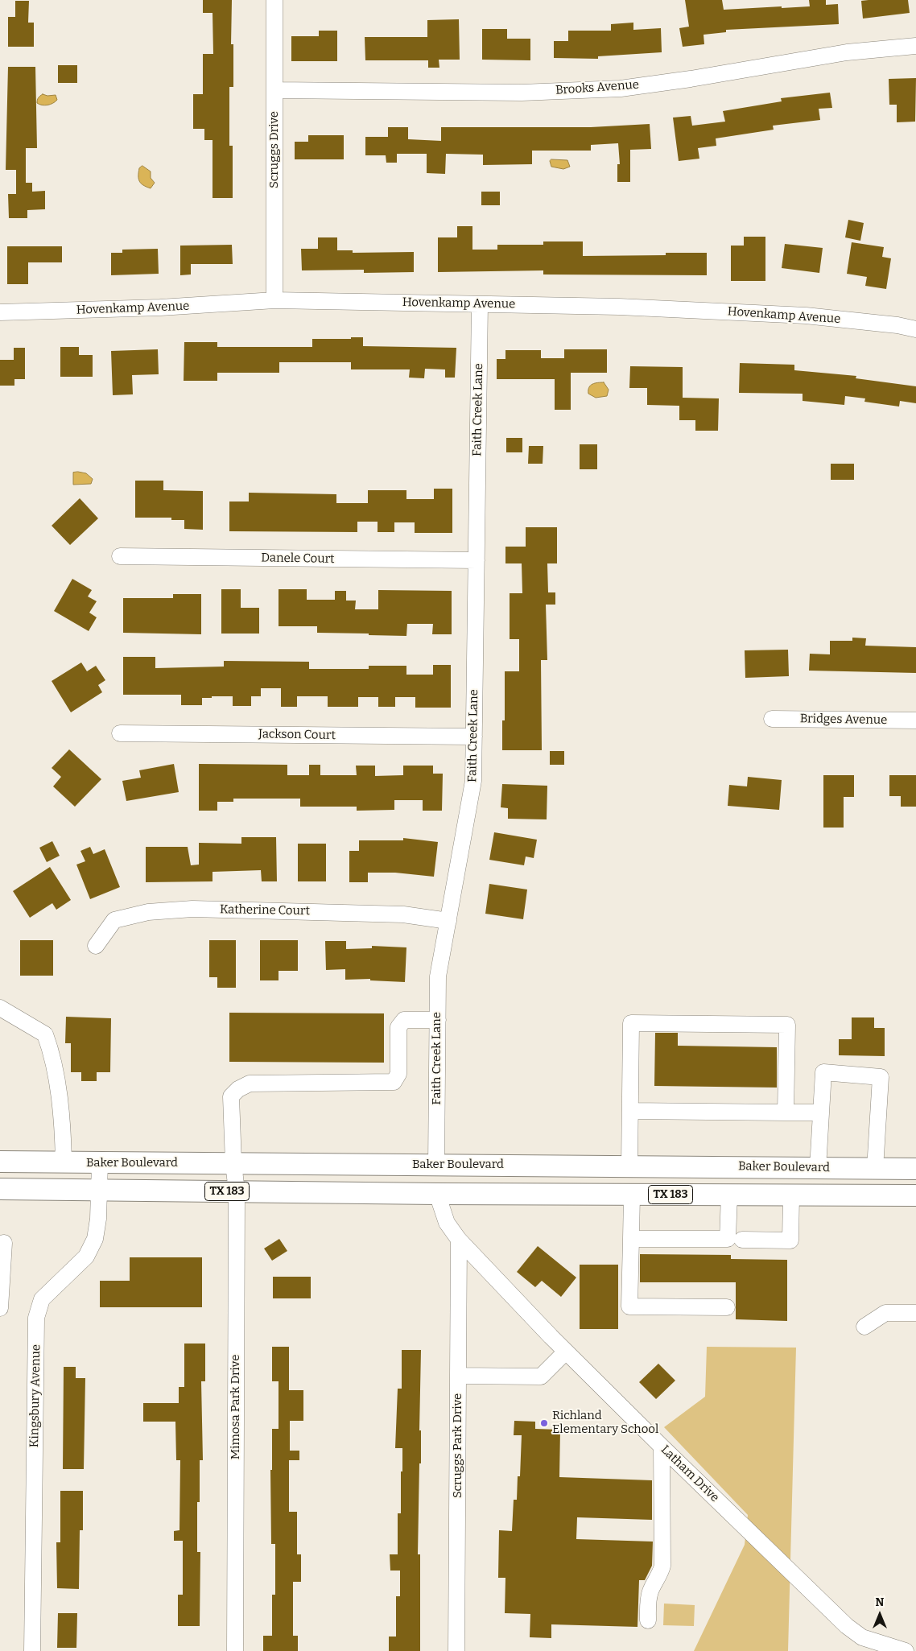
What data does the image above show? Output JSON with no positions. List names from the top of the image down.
{
  "streets": {
    "main road": ["Baker Boulevard", "TX 183"],
    "street": [
      "Brooks Avenue",
      "Scruggs Drive",
      "Hovenkamp Avenue",
      "Faith Creek Lane",
      "Danele Court",
      "Bridges Avenue",
      "Jackson Court",
      "Katherine Court",
      "Kingsbury Avenue",
      "Mimosa Park Drive",
      "Scruggs Park Drive",
      "Latham Drive"
    ]
  },
  "crossings": [
    ["Brooks Avenue", "Scruggs Drive"],
    ["Scruggs Drive", "Hovenkamp Avenue"],
    ["Hovenkamp Avenue", "Faith Creek Lane"],
    ["Faith Creek Lane", "Danele Court"],
    ["Faith Creek Lane", "Jackson Court"],
    ["Faith Creek Lane", "Katherine Court"],
    ["Faith Creek Lane", "Baker Boulevard"],
    ["Faith Creek Lane", "Mimosa Park Drive"],
    ["Baker Boulevard", "Kingsbury Avenue"],
    ["Baker Boulevard", "Mimosa Park Drive"],
    ["TX 183", "Kingsbury Avenue"],
    ["TX 183", "Mimosa Park Drive"],
    ["TX 183", "Latham Drive"],
    ["Scruggs Park Drive", "Latham Drive"]
  ],
  "places": ["Richland Elementary School"],
  "north": "top"
}
